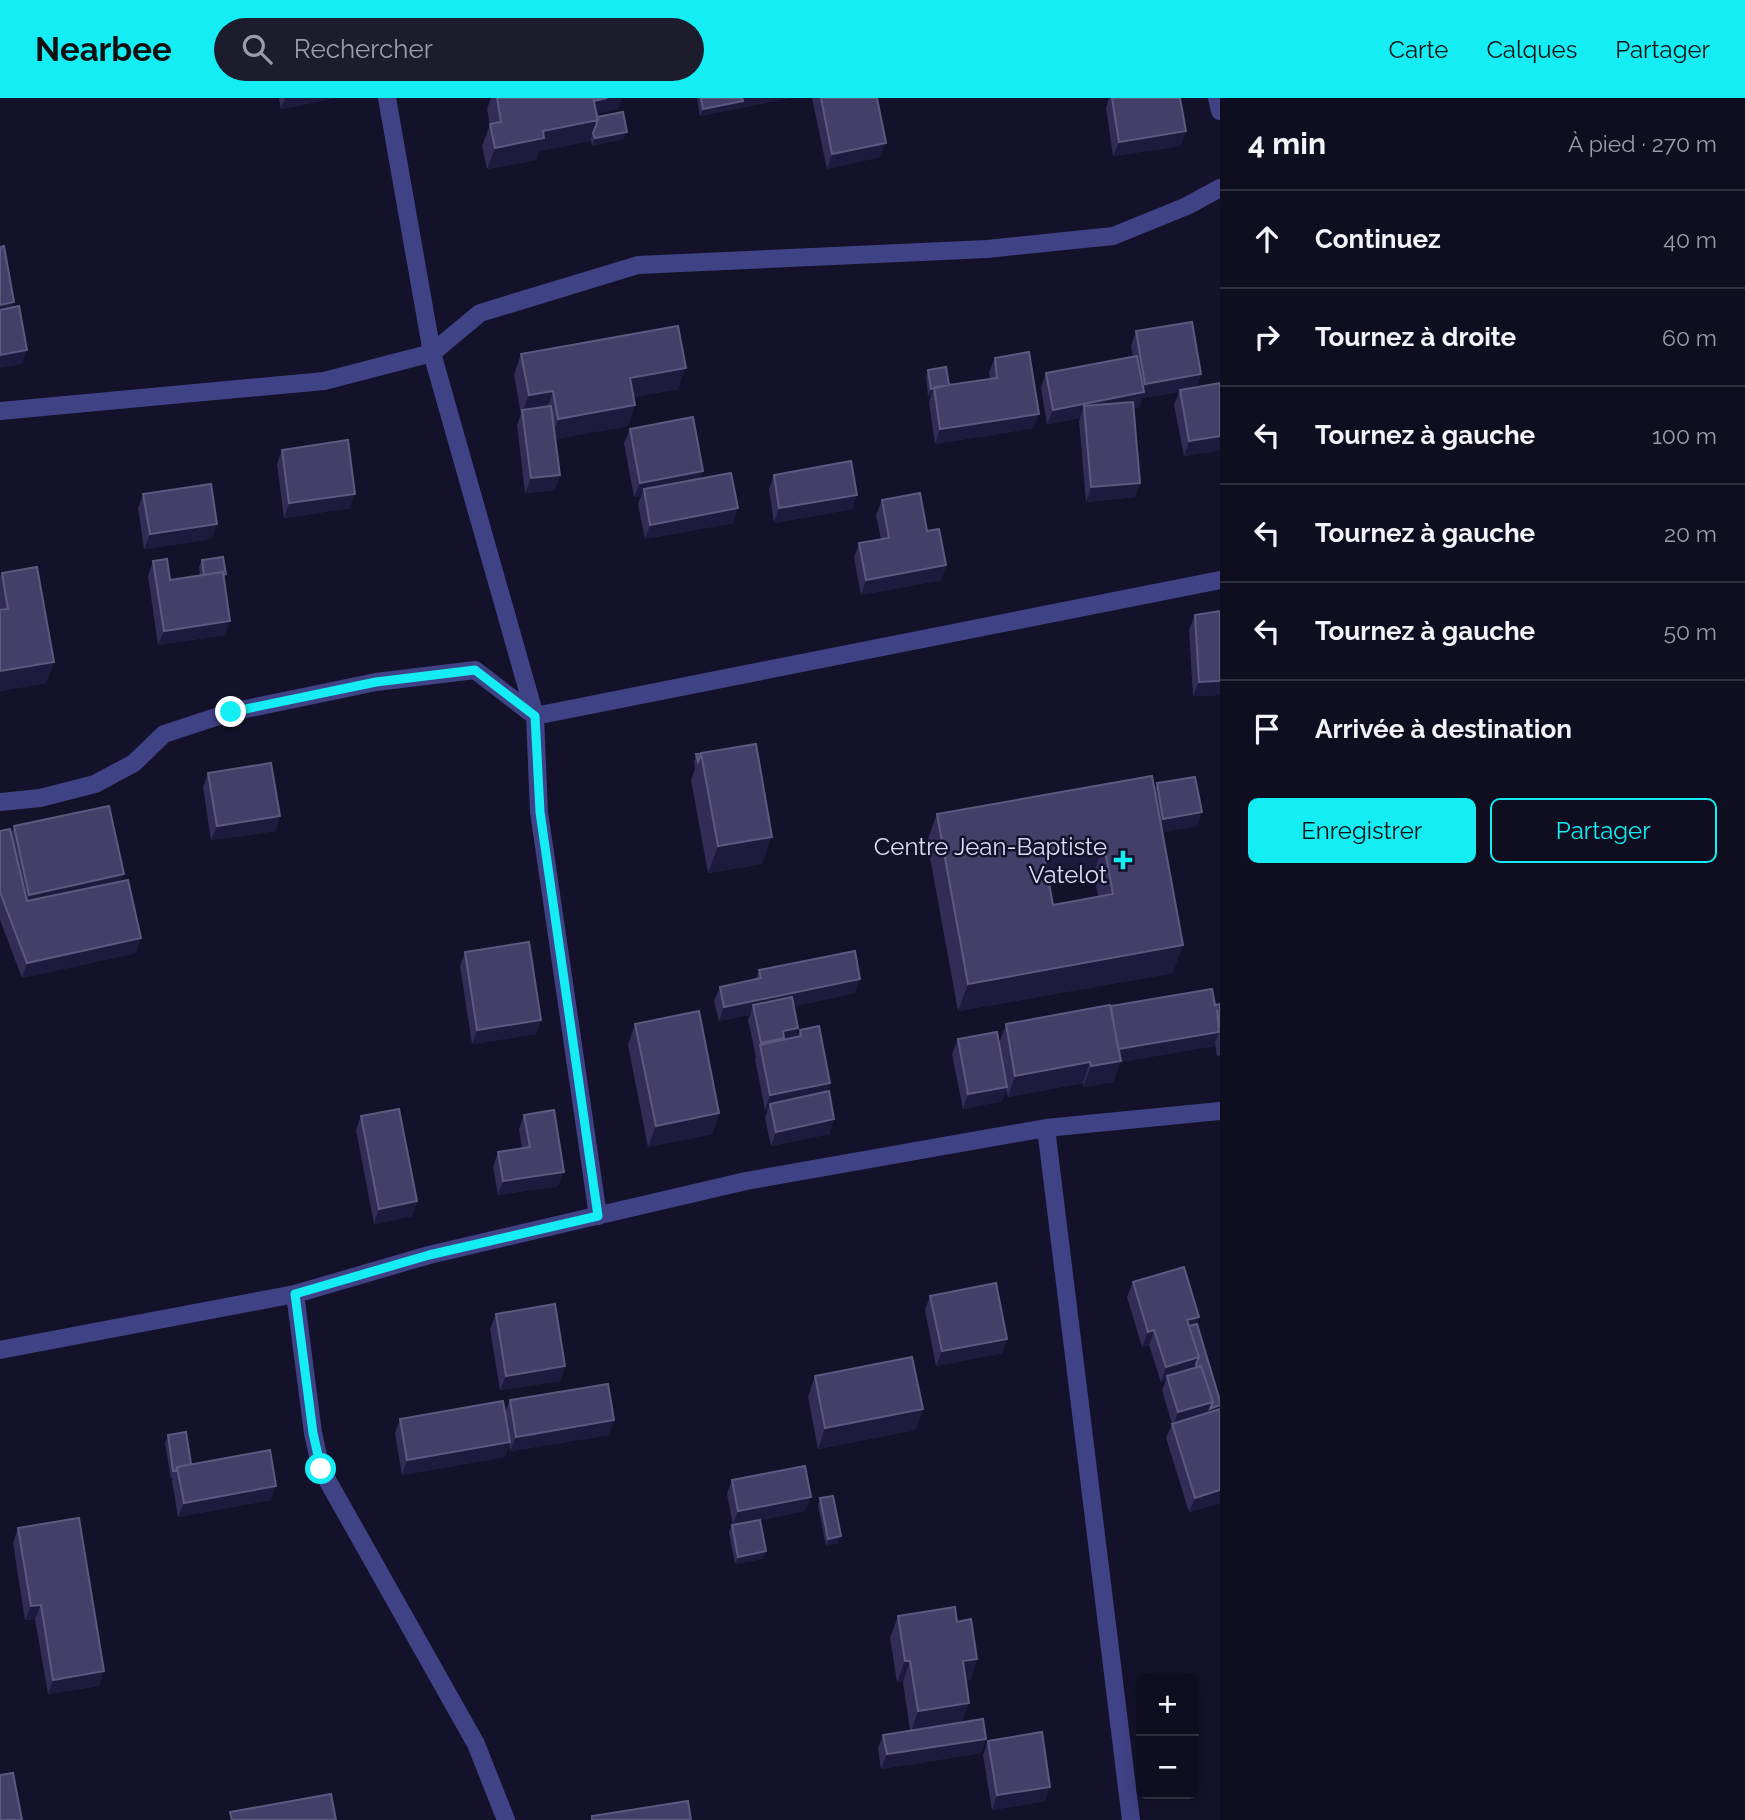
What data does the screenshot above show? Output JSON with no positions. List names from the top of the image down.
{
  "places": {
    "health": ["Centre Jean-Baptiste Vatelot"]
  },
  "page": {
    "header": "Nearbee",
    "search": "Rechercher",
    "nav": ["Carte", "Calques", "Partager"],
    "heading": ["4 min", "À pied · 270 m"],
    "list": [
      ["Continuez", "40 m"],
      ["Tournez à droite", "60 m"],
      ["Tournez à gauche", "100 m"],
      ["Tournez à gauche", "20 m"],
      ["Tournez à gauche", "50 m"],
      "Arrivée à destination"
    ],
    "buttons": ["Enregistrer", "Partager"],
    "map_buttons": ["+", "−"]
  }
}
